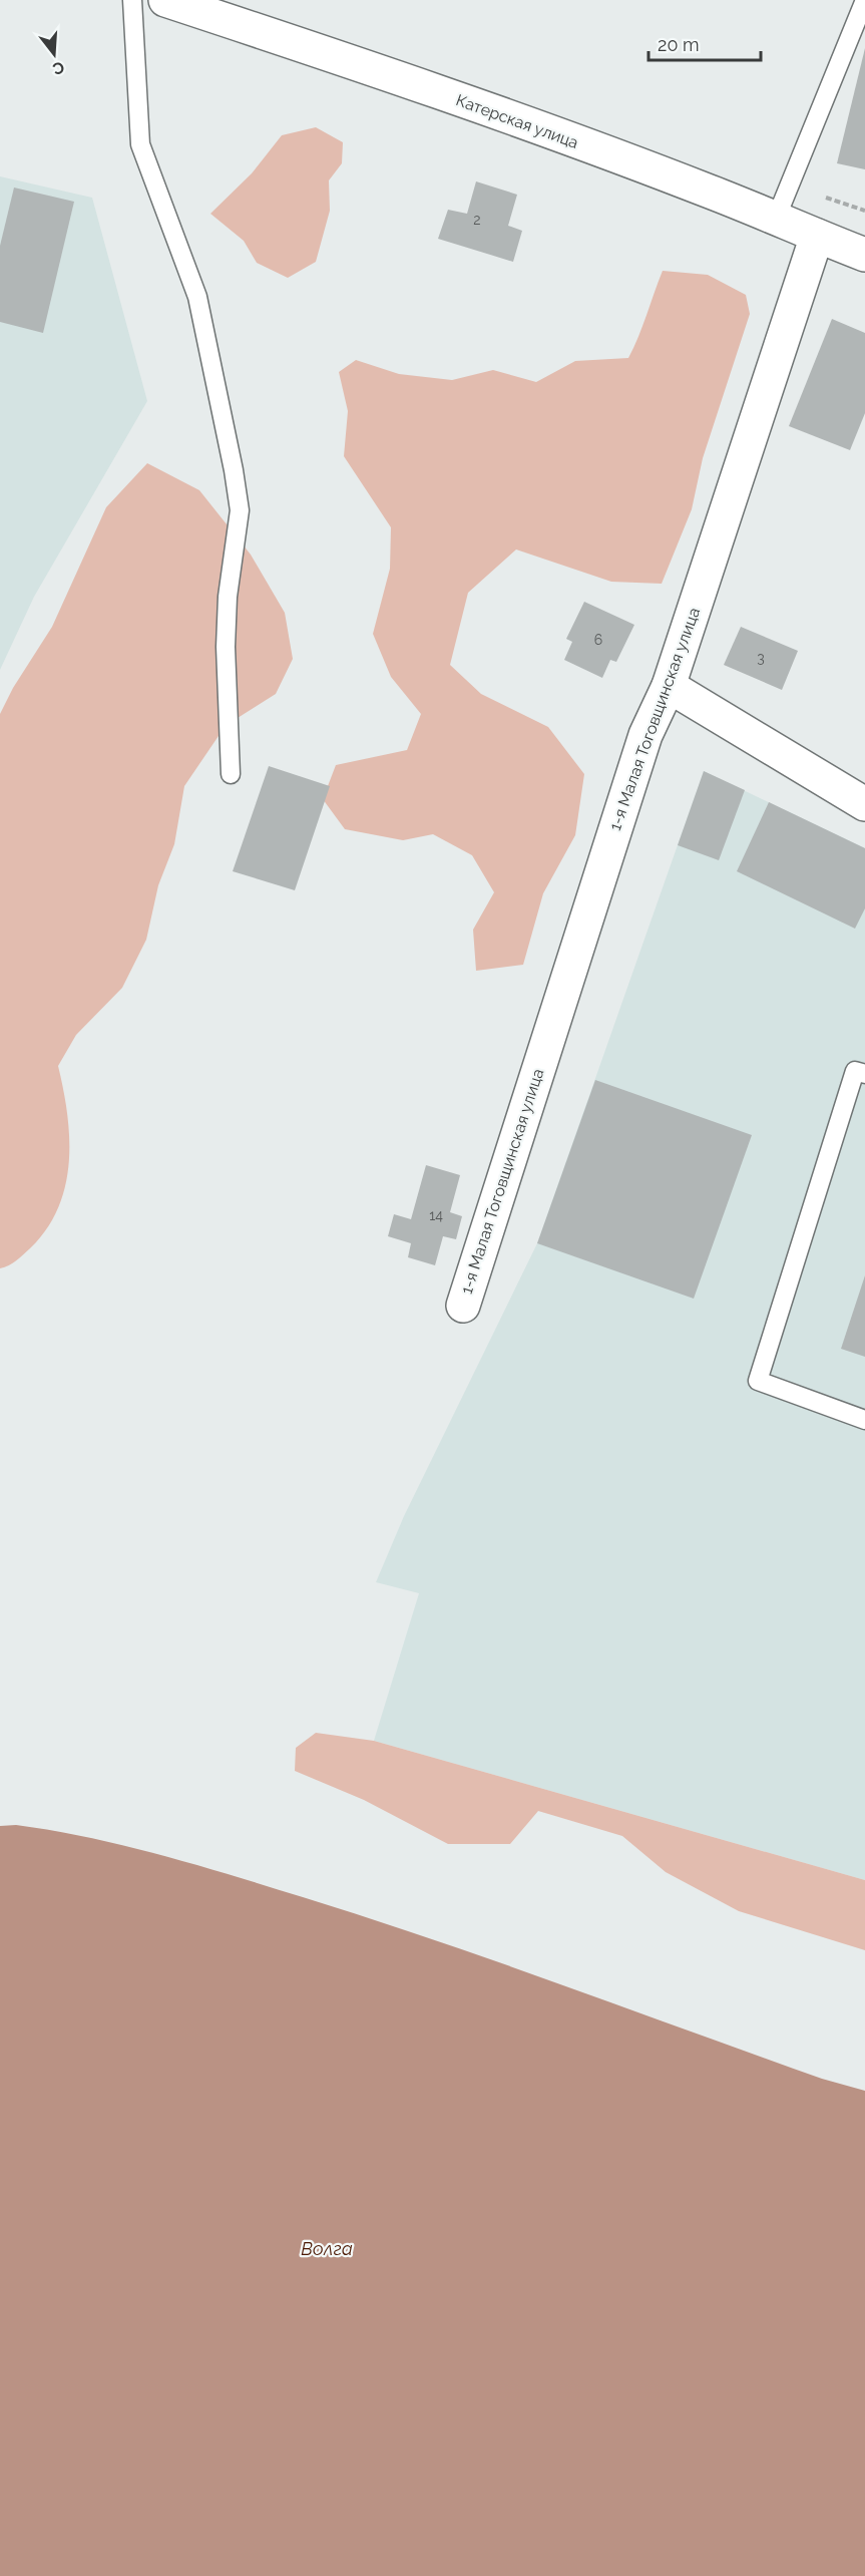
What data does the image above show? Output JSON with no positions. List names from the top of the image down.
{
  "streets": {
    "street": ["Катерская улица", "1-я Малая Тоговщинская улица"]
  },
  "crossings": [
    ["Катерская улица", "1-я Малая Тоговщинская улица"]
  ],
  "water": ["Волга"],
  "house_numbers": [
    "2",
    "6",
    "3",
    "14"
  ],
  "scale_bar": "20 m",
  "north": "bottom"
}
